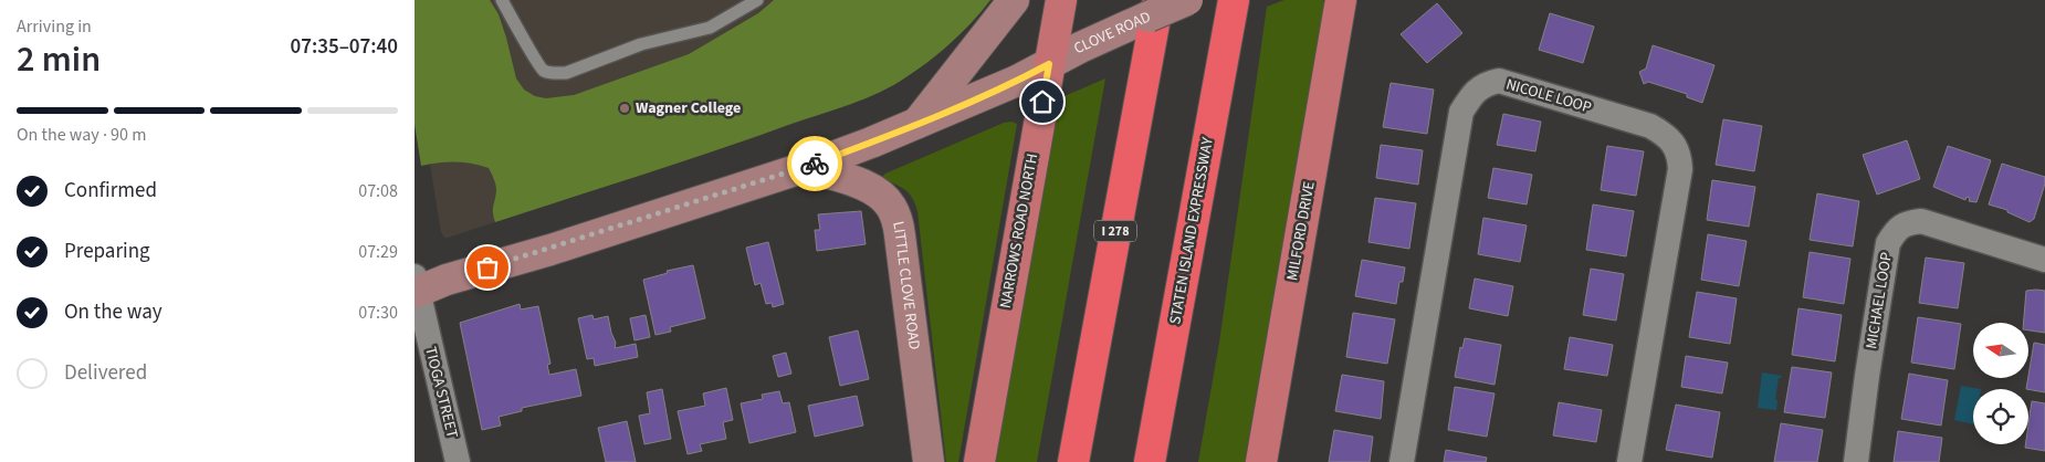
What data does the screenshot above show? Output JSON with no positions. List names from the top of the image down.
{
  "streets": {
    "highway": ["I 278", "STATEN ISLAND EXPRESSWAY"],
    "main road": [
      "CLOVE ROAD",
      "NARROWS ROAD NORTH",
      "MILFORD DRIVE",
      "LITTLE CLOVE ROAD"
    ],
    "street": ["NICOLE LOOP", "MICHAEL LOOP", "TIOGA STREET"]
  },
  "crossings": [
    ["CLOVE ROAD", "NARROWS ROAD NORTH"],
    ["CLOVE ROAD", "LITTLE CLOVE ROAD"],
    ["CLOVE ROAD", "TIOGA STREET"]
  ],
  "places": ["Wagner College"],
  "north": "left",
  "page": {
    "heading": ["2 min", "Arriving in", "07:35–07:40"],
    "bar": "On the way · 90 m",
    "list": [
      ["Confirmed", "07:08"],
      ["Preparing", "07:29"],
      ["On the way", "07:30"],
      "Delivered"
    ]
  }
}
